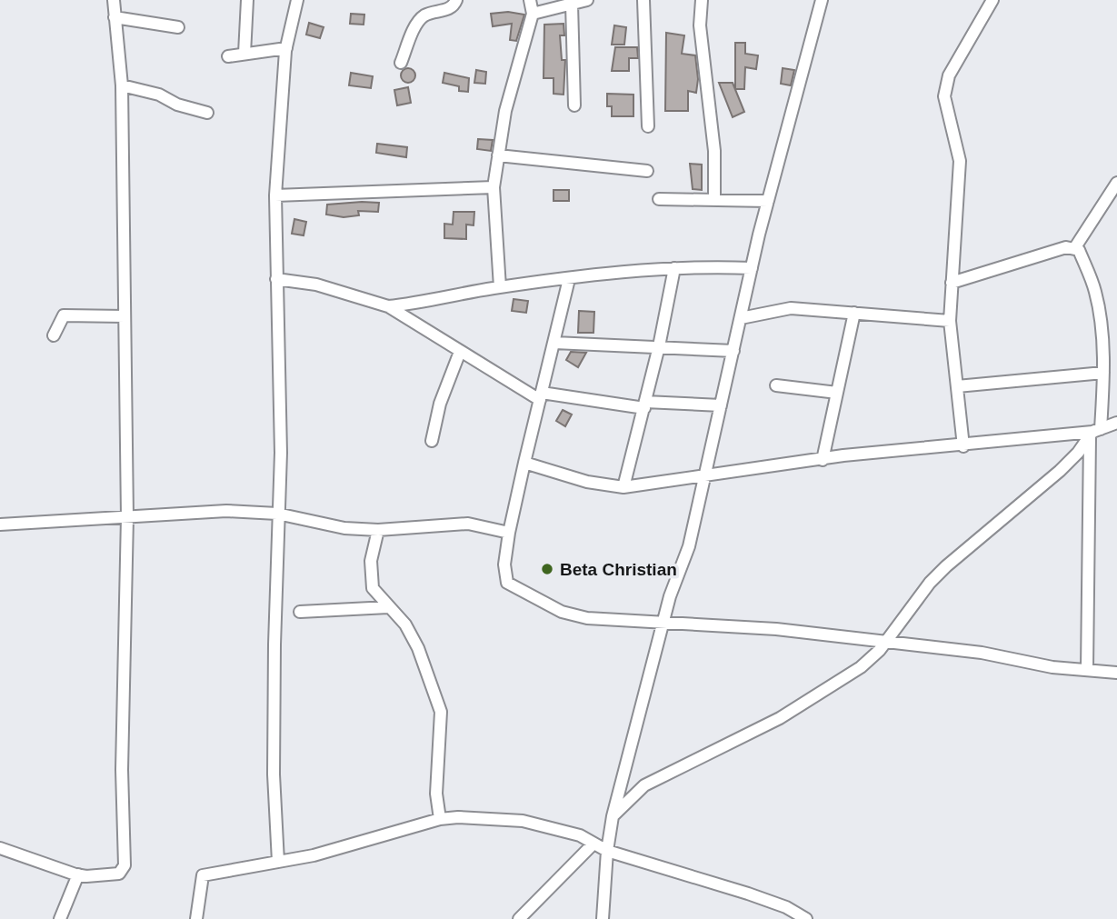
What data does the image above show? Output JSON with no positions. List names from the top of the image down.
{
  "places": ["Beta Christian"]
}
